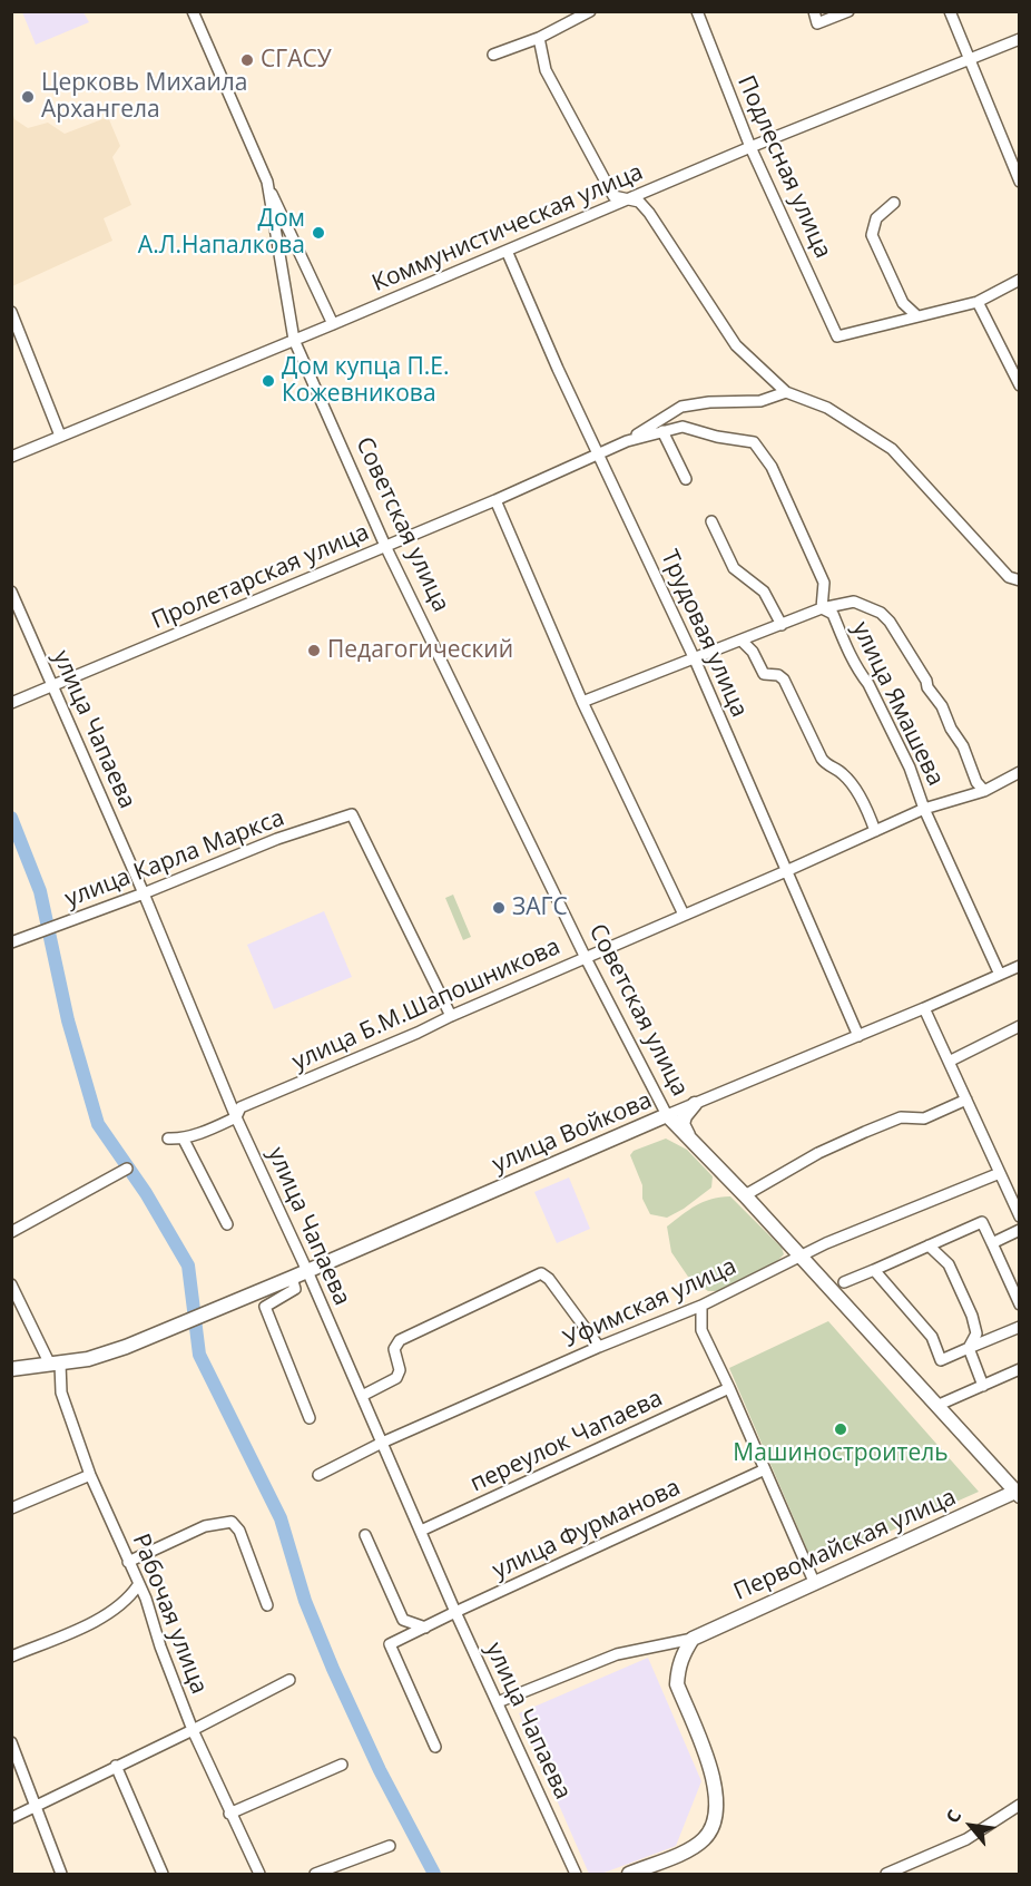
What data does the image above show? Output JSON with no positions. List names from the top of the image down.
{
  "streets": {
    "main road": ["Советская улица", "улица Войкова", "Первомайская улица"],
    "street": [
      "Подлесная улица",
      "Коммунистическая улица",
      "Пролетарская улица",
      "Трудовая улица",
      "улица Ямашева",
      "улица Чапаева",
      "улица Карла Маркса",
      "улица Б.М.Шапошникова",
      "Уфимская улица",
      "переулок Чапаева",
      "улица Фурманова",
      "Рабочая улица"
    ]
  },
  "crossings": [
    ["Подлесная улица", "Коммунистическая улица"],
    ["Коммунистическая улица", "Советская улица"],
    ["Коммунистическая улица", "Трудовая улица"],
    ["Советская улица", "Пролетарская улица"],
    ["Советская улица", "улица Б.М.Шапошникова"],
    ["Советская улица", "улица Войкова"],
    ["Советская улица", "Уфимская улица"],
    ["Советская улица", "Первомайская улица"],
    ["Пролетарская улица", "Трудовая улица"],
    ["Пролетарская улица", "улица Ямашева"],
    ["Пролетарская улица", "улица Чапаева"],
    ["Трудовая улица", "улица Ямашева"],
    ["Трудовая улица", "улица Б.М.Шапошникова"],
    ["Трудовая улица", "улица Войкова"],
    ["улица Ямашева", "улица Б.М.Шапошникова"],
    ["улица Ямашева", "улица Войкова"],
    ["улица Чапаева", "улица Карла Маркса"],
    ["улица Чапаева", "улица Б.М.Шапошникова"],
    ["улица Чапаева", "улица Войкова"],
    ["улица Чапаева", "Уфимская улица"],
    ["улица Чапаева", "переулок Чапаева"],
    ["улица Чапаева", "улица Фурманова"],
    ["улица Чапаева", "Первомайская улица"],
    ["улица Карла Маркса", "улица Б.М.Шапошникова"],
    ["улица Войкова", "Рабочая улица"]
  ],
  "places": [
    "СГАСУ",
    "Церковь Михаила Архангела",
    "Дом А.Л.Напалкова",
    "Дом купца П.Е. Кожевникова",
    "Педагогический",
    "ЗАГС",
    "Машиностроитель"
  ],
  "north": "top left"
}
